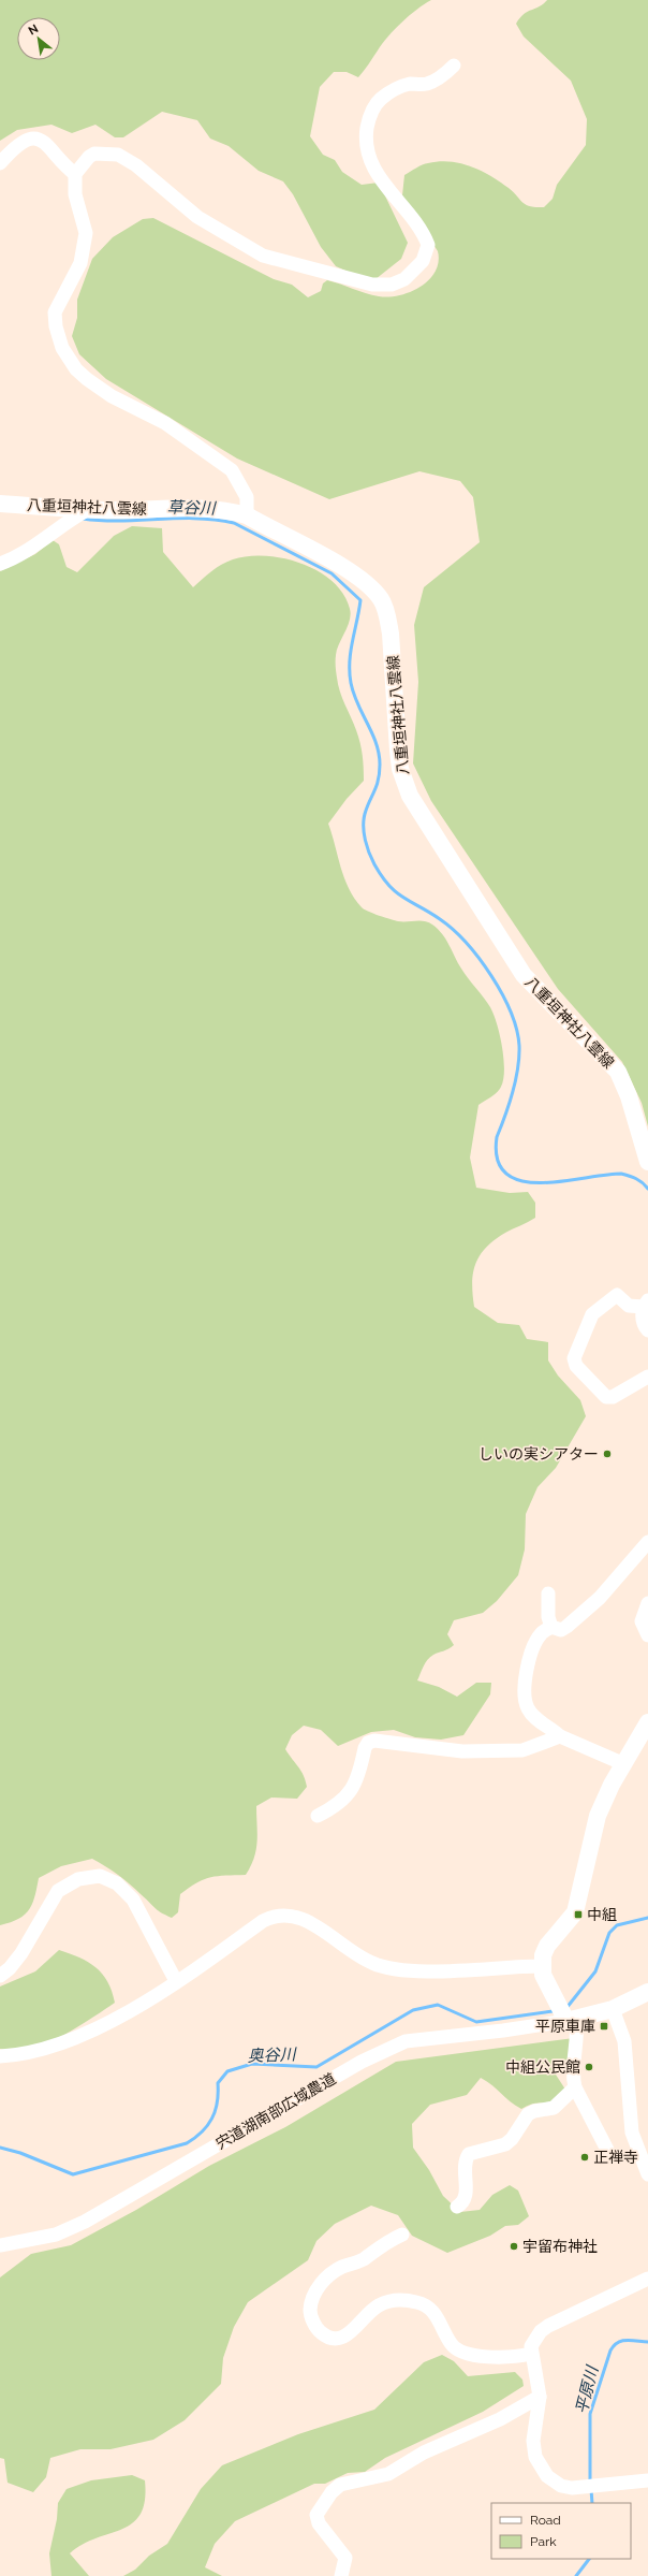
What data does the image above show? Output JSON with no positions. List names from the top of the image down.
{
  "streets": {
    "main road": ["八重垣神社八雲線"],
    "street": ["宍道湖南部広域農道"]
  },
  "water": ["草谷川", "奥谷川", "平原川"],
  "places": {
    "other": [
      "しいの実シアター",
      "中組公民館",
      "正禅寺",
      "宇留布神社"
    ],
    "transit": ["中組", "平原車庫"]
  },
  "legend": ["Road", "Park"],
  "north": "top left"
}
